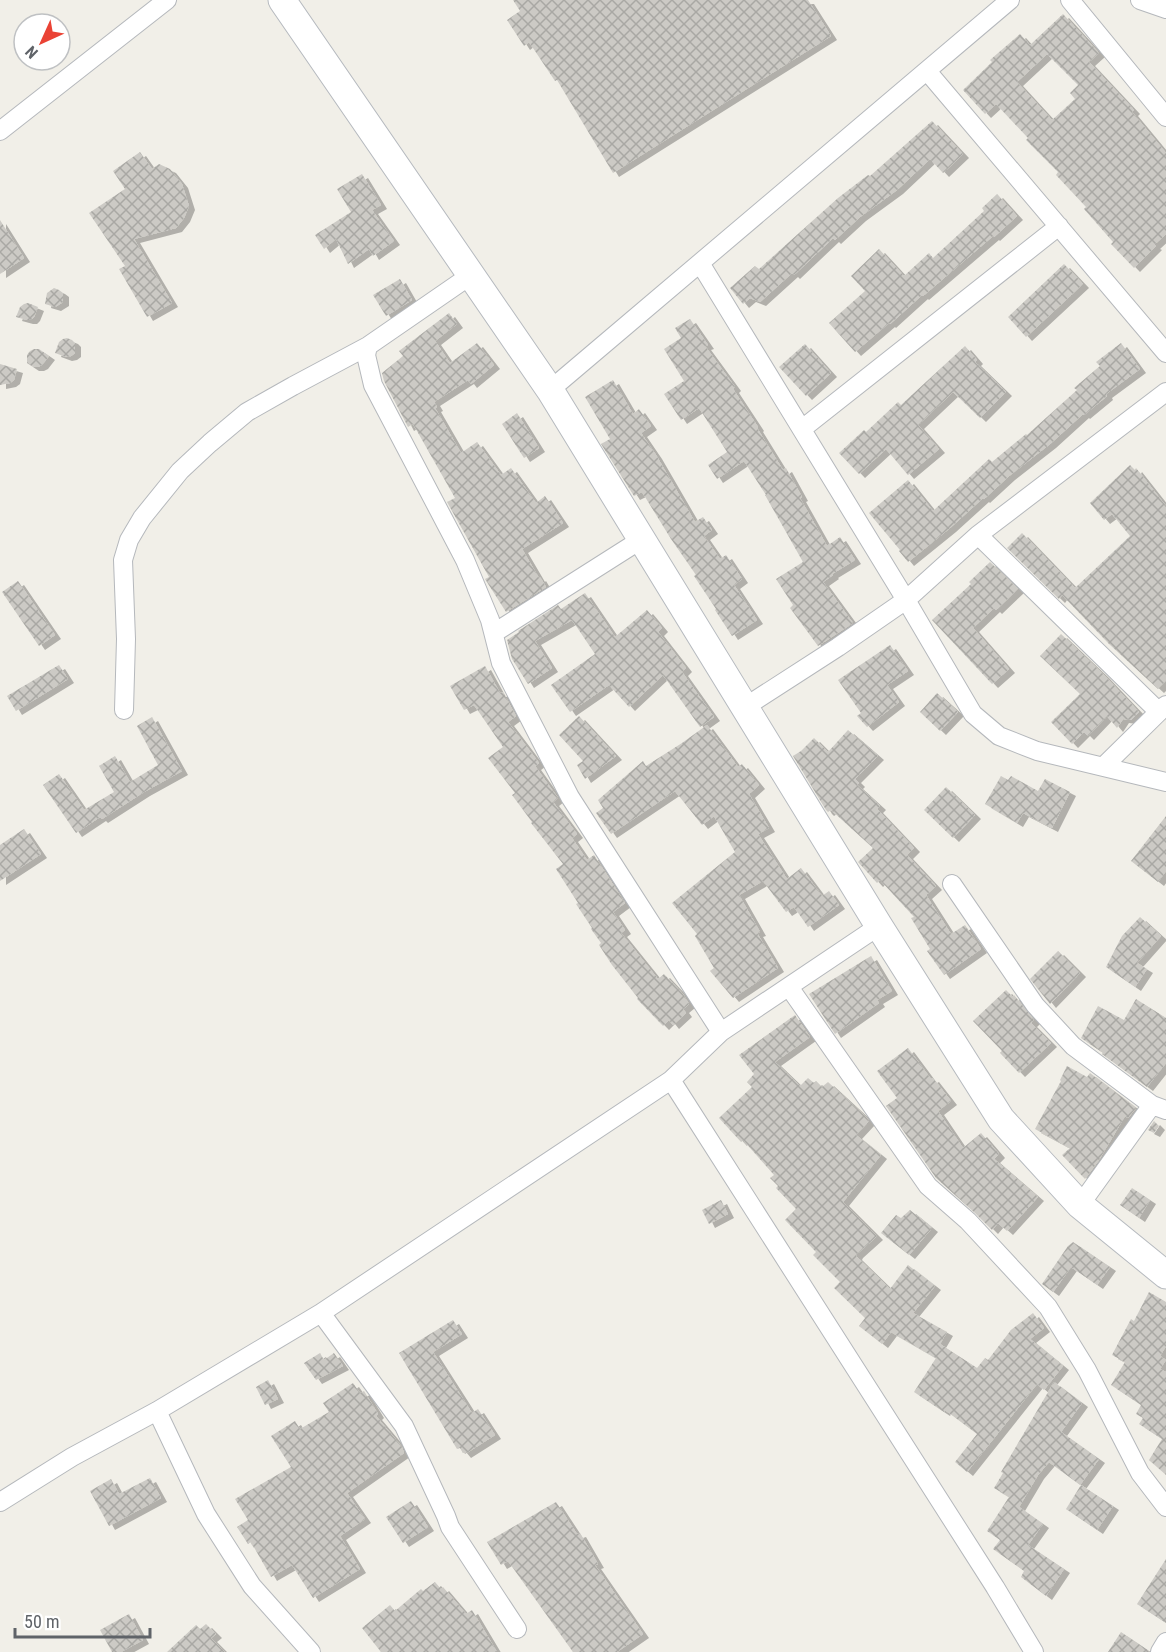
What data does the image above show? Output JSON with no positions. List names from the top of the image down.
{
  "scale_bar": "50 m",
  "north": "bottom left"
}
